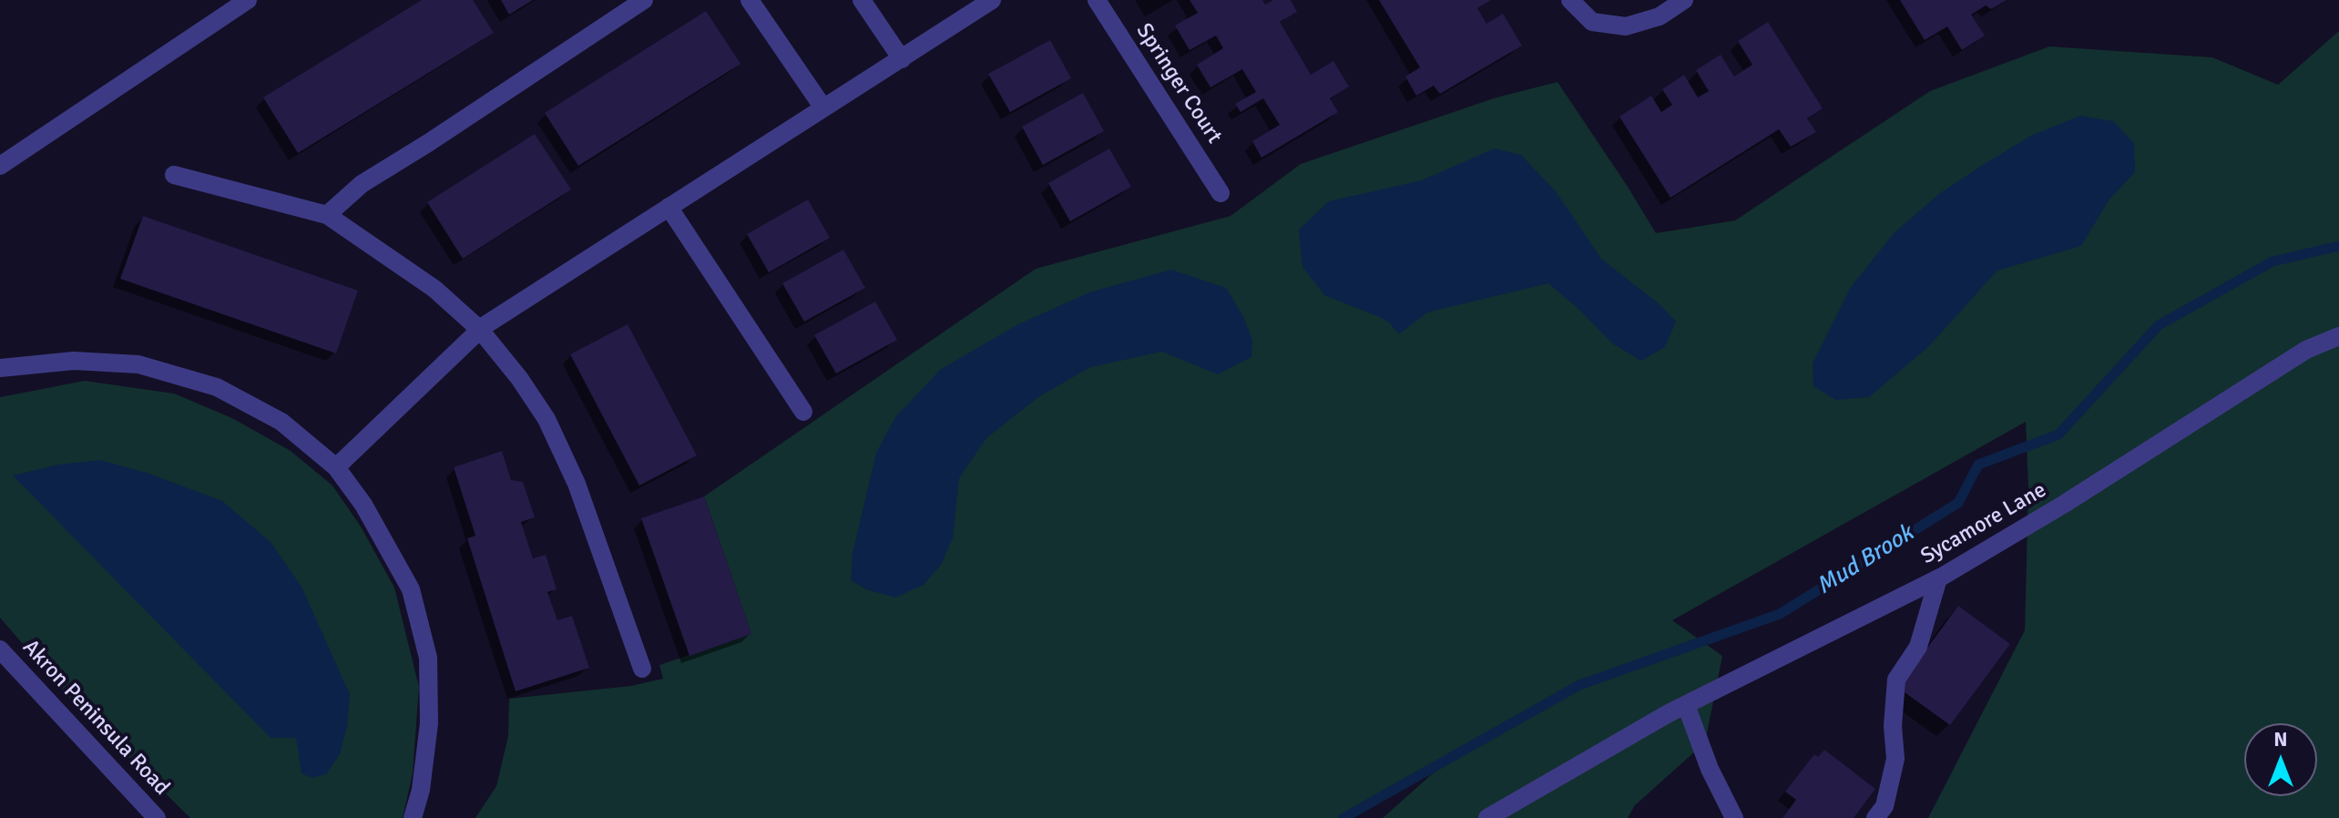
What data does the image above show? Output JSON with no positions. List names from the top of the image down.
{
  "streets": {
    "street": ["Springer Court", "Sycamore Lane", "Akron Peninsula Road"]
  },
  "water": ["Mud Brook"],
  "north": "top"
}
